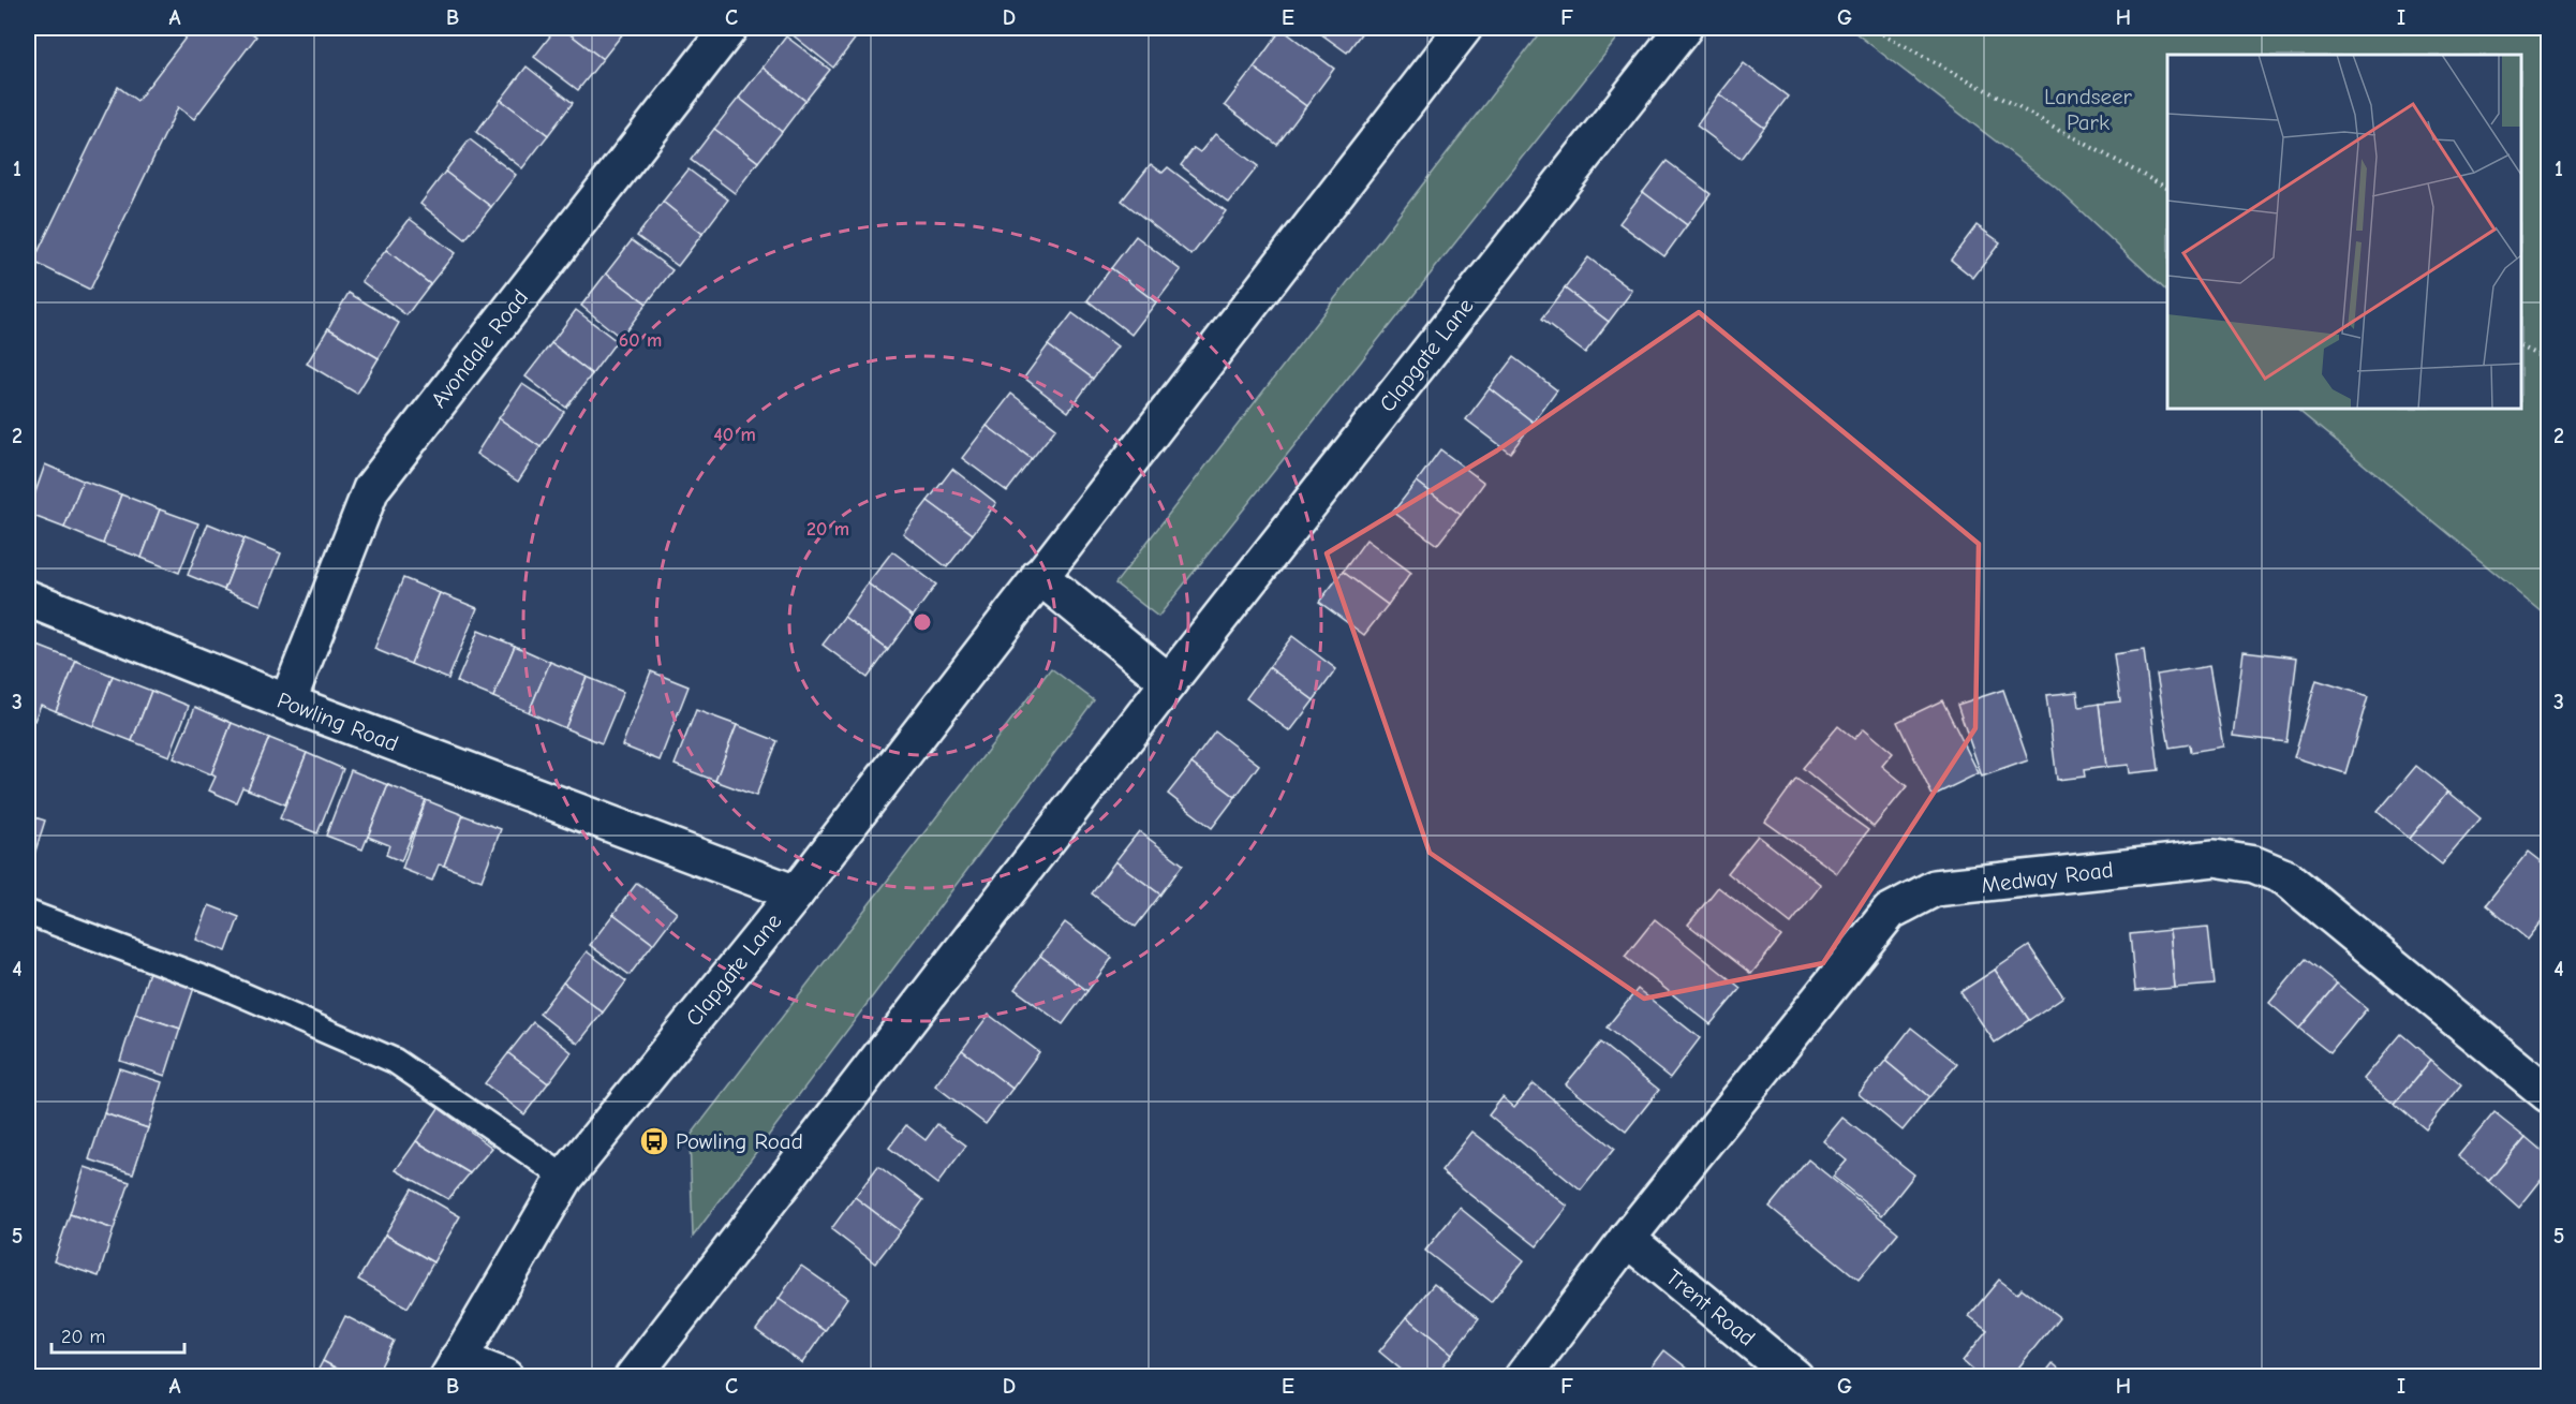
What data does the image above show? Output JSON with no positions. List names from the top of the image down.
{
  "streets": {
    "street": [
      "Avondale Road",
      "Clapgate Lane",
      "Powling Road",
      "Medway Road",
      "Trent Road"
    ]
  },
  "crossings": [
    ["Avondale Road", "Powling Road"],
    ["Clapgate Lane", "Powling Road"],
    ["Medway Road", "Trent Road"]
  ],
  "parks": ["Landseer Park"],
  "places": {
    "bus stop": ["Powling Road"]
  },
  "scale_bar": "20 m",
  "grid": {
    "columns": [
      "A",
      "B",
      "C",
      "D",
      "E",
      "F",
      "G",
      "H",
      "I"
    ],
    "rows": [
      "1",
      "2",
      "3",
      "4",
      "5"
    ]
  },
  "rings": ["60 m", "40 m", "20 m"]
}
